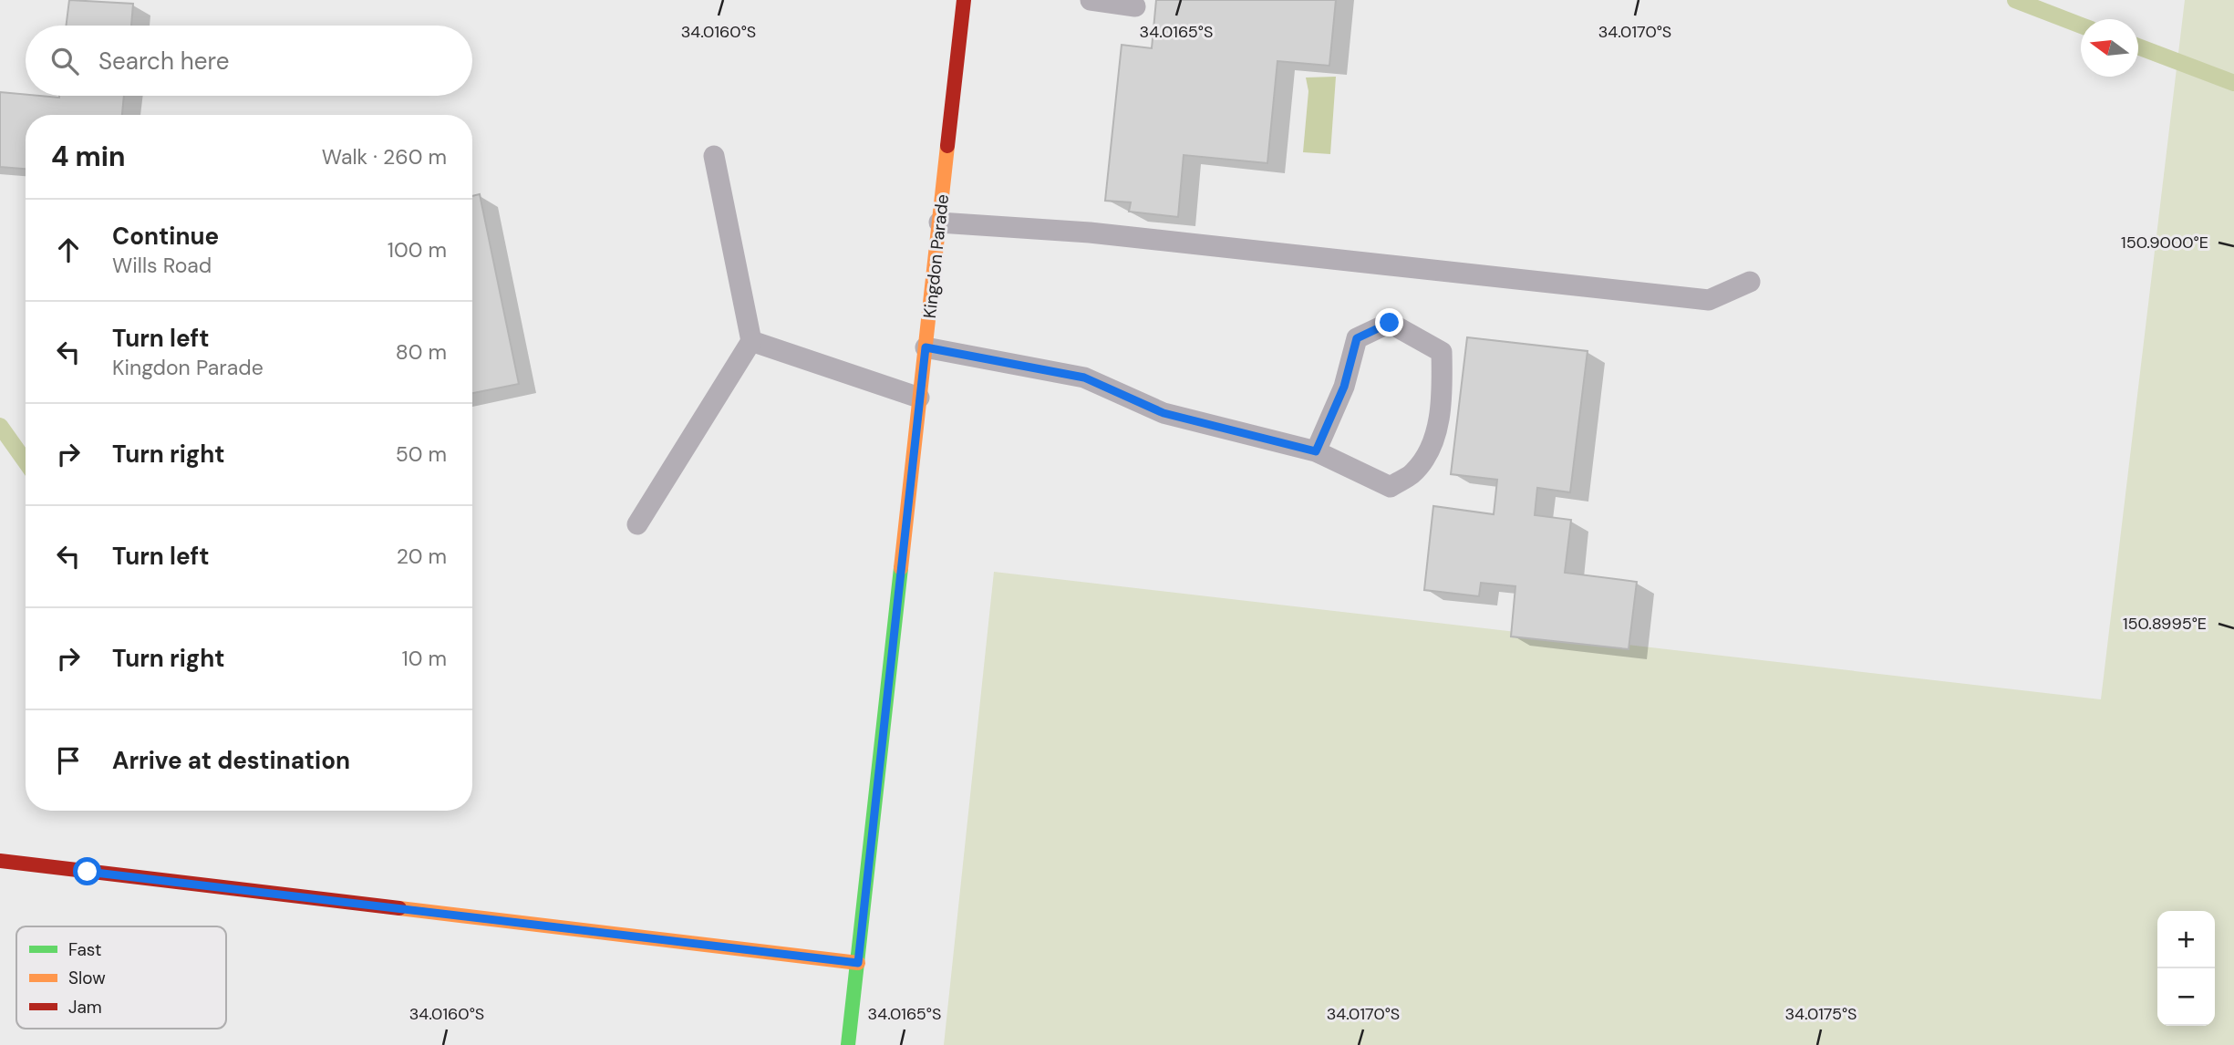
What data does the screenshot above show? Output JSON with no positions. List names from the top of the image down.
{
  "streets": {
    "street": ["Kingdon Parade"]
  },
  "legend": ["Fast", "Slow", "Jam"],
  "north": "left",
  "page": {
    "search": "Search here",
    "heading": ["4 min", "Walk · 260 m"],
    "list": [
      ["Continue", "Wills Road", "100 m"],
      ["Turn left", "Kingdon Parade", "80 m"],
      ["Turn right", "50 m"],
      ["Turn left", "20 m"],
      ["Turn right", "10 m"],
      "Arrive at destination"
    ],
    "map_buttons": ["+", "−"]
  },
  "coordinates": [
    "34.0160°S",
    "34.0165°S",
    "34.0170°S",
    "150.9000°E",
    "150.8995°E",
    "34.0175°S"
  ]
}
